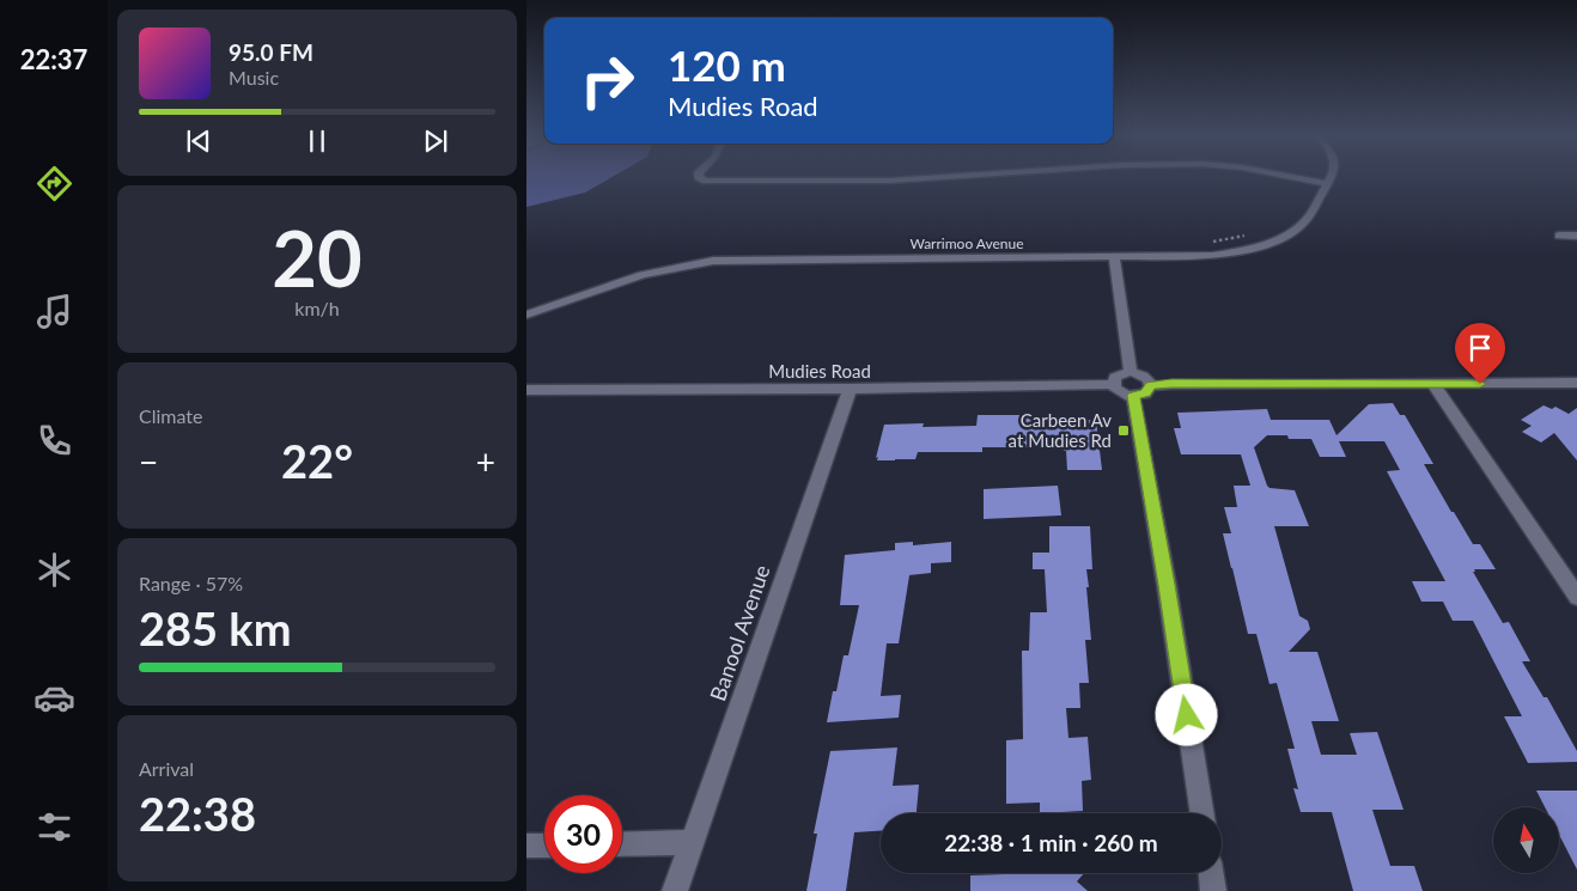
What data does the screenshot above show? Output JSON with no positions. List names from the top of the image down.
{
  "streets": {
    "street": ["Warrimoo Avenue", "Mudies Road", "Banool Avenue"]
  },
  "crossings": [
    ["Mudies Road", "Banool Avenue"]
  ],
  "places": {
    "transit": ["Carbeen Av at Mudies Rd"]
  },
  "north": "top",
  "page": {
    "tabs": "22:37",
    "turn": ["120 m", "Mudies Road"],
    "song": ["95.0 FM", "Music"],
    "tile": [
      ["20", "km/h"],
      "Climate",
      ["Range · 57%", "285 km"],
      ["Arrival", "22:38"]
    ],
    "heat": ["−", "22°", "+"],
    "limit": "30",
    "trip": "22:38 · 1 min · 260 m"
  }
}
